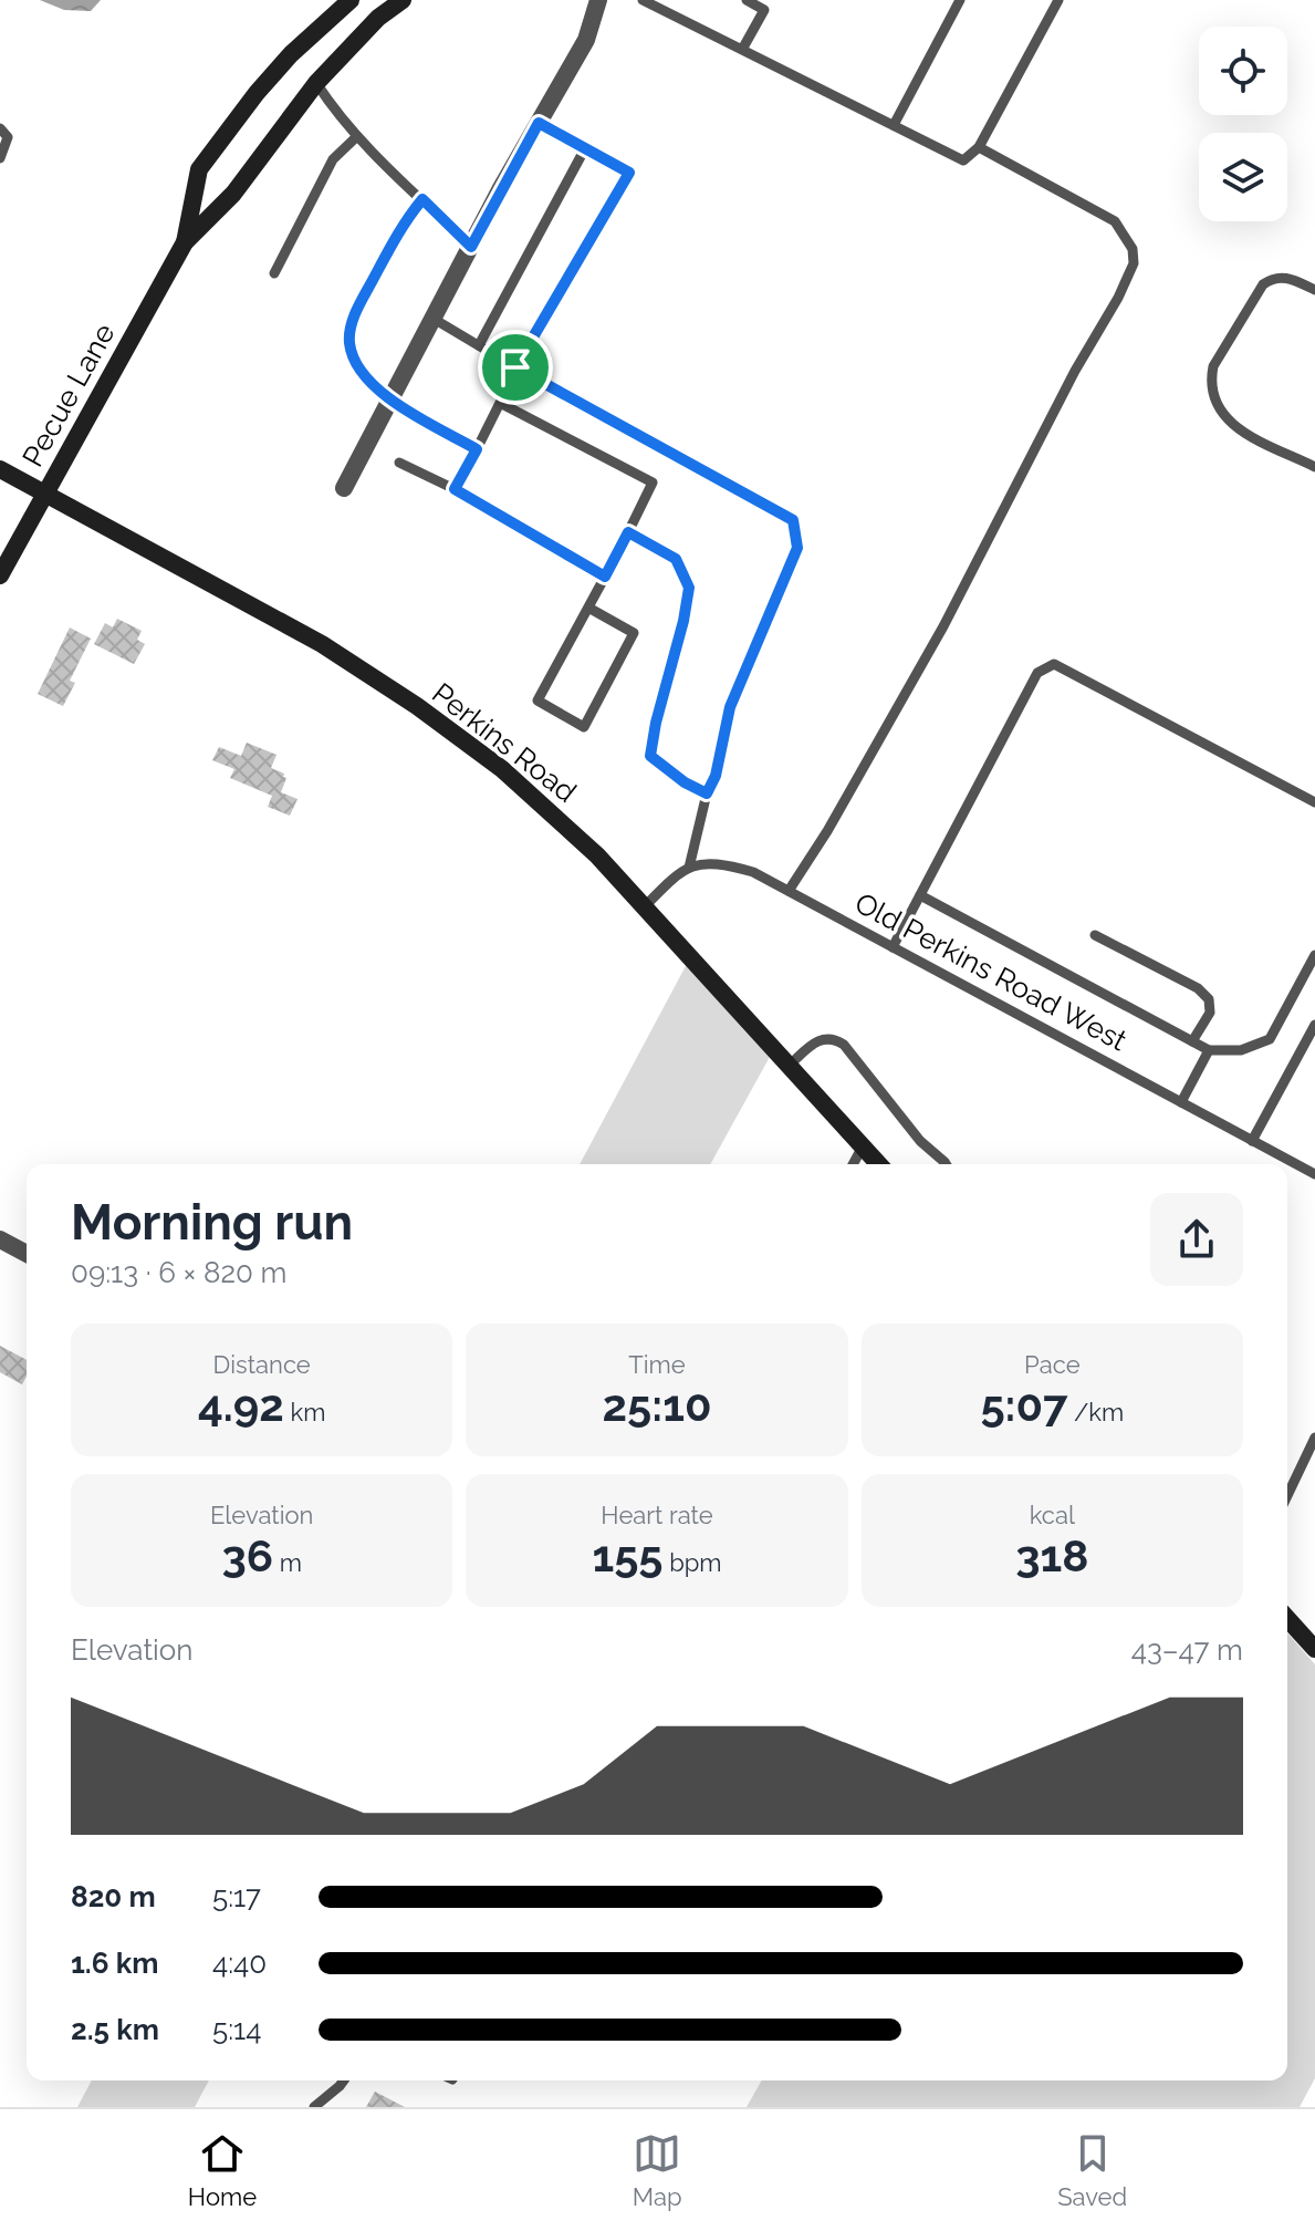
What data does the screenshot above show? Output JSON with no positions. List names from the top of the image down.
{
  "streets": {
    "main road": ["Pecue Lane", "Perkins Road"],
    "lane": ["Old Perkins Road West"]
  },
  "crossings": [
    ["Pecue Lane", "Perkins Road"]
  ],
  "page": {
    "heading": ["Morning run", "09:13 · 6 × 820 m"],
    "stats": [
      ["Distance", "4.92 km"],
      ["Time", "25:10"],
      ["Pace", "5:07 /km"],
      ["Elevation", "36 m"],
      ["Heart rate", "155 bpm"],
      ["kcal", "318"]
    ],
    "chart": ["Elevation", "43–47 m"],
    "list": [
      {
        "name": "820 m",
        "note": "5:17"
      },
      {
        "name": "1.6 km",
        "note": "4:40"
      },
      {
        "name": "2.5 km",
        "note": "5:14"
      }
    ],
    "tabs": ["Home", "Map", "Saved"]
  }
}
